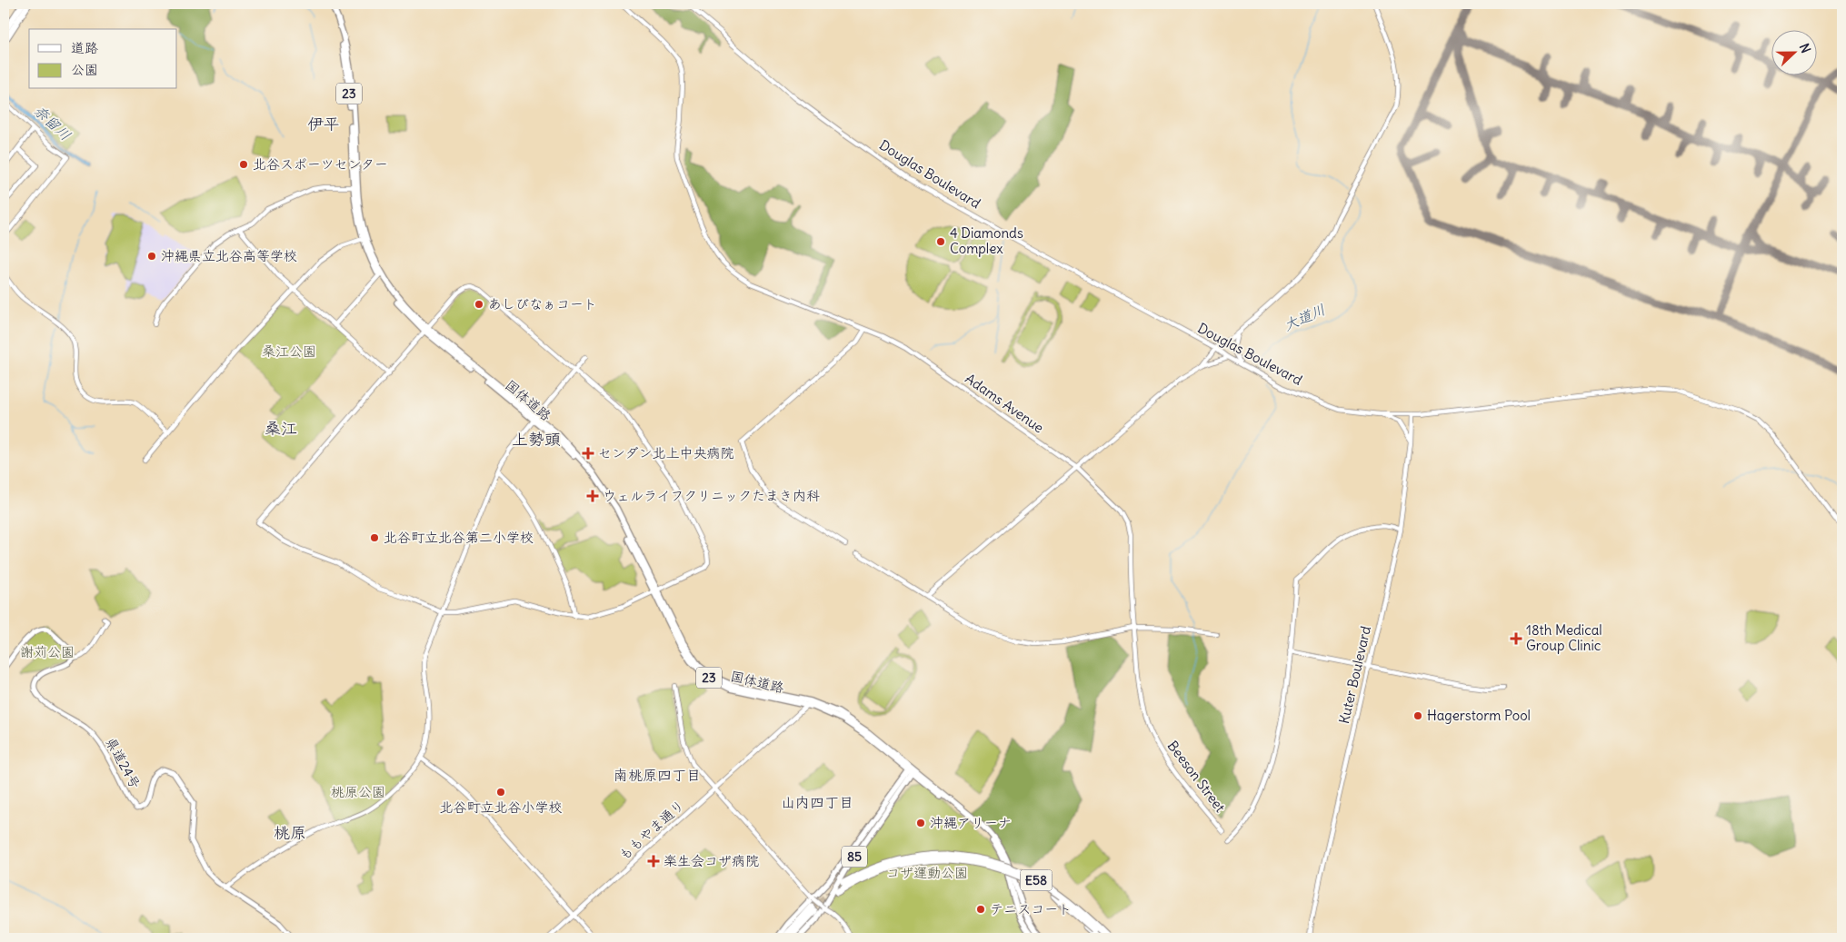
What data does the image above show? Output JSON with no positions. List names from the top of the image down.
{
  "streets": {
    "highway": ["E58"],
    "main road": [
      "23",
      "国体道路",
      "県道24号",
      "85"
    ],
    "street": [
      "Douglas Boulevard",
      "Adams Avenue",
      "Kuter Boulevard",
      "Beeson Street",
      "ももやま通り"
    ]
  },
  "crossings": [
    ["Douglas Boulevard", "Kuter Boulevard"],
    ["国体道路", "ももやま通り"],
    ["国体道路", "85"],
    ["Adams Avenue", "Beeson Street"]
  ],
  "districts": [
    "伊平",
    "桑江",
    "上勢頭",
    "南桃原四丁目",
    "山内四丁目",
    "桃原"
  ],
  "water": ["奈留川", "大道川"],
  "parks": [
    "桑江公園",
    "謝苅公園",
    "桃原公園",
    "コザ運動公園"
  ],
  "places": {
    "other": [
      "北谷スポーツセンター",
      "4 Diamonds Complex",
      "沖縄県立北谷高等学校",
      "あしびなぁコート",
      "北谷町立北谷第二小学校",
      "Hagerstorm Pool",
      "北谷町立北谷小学校",
      "沖縄アリーナ",
      "テニスコート"
    ],
    "health": [
      "センダン北上中央病院",
      "ウェルライフクリニックたまき内科",
      "18th Medical Group Clinic",
      "楽生会コザ病院"
    ]
  },
  "legend": ["道路", "公園"],
  "north": "right"
}
